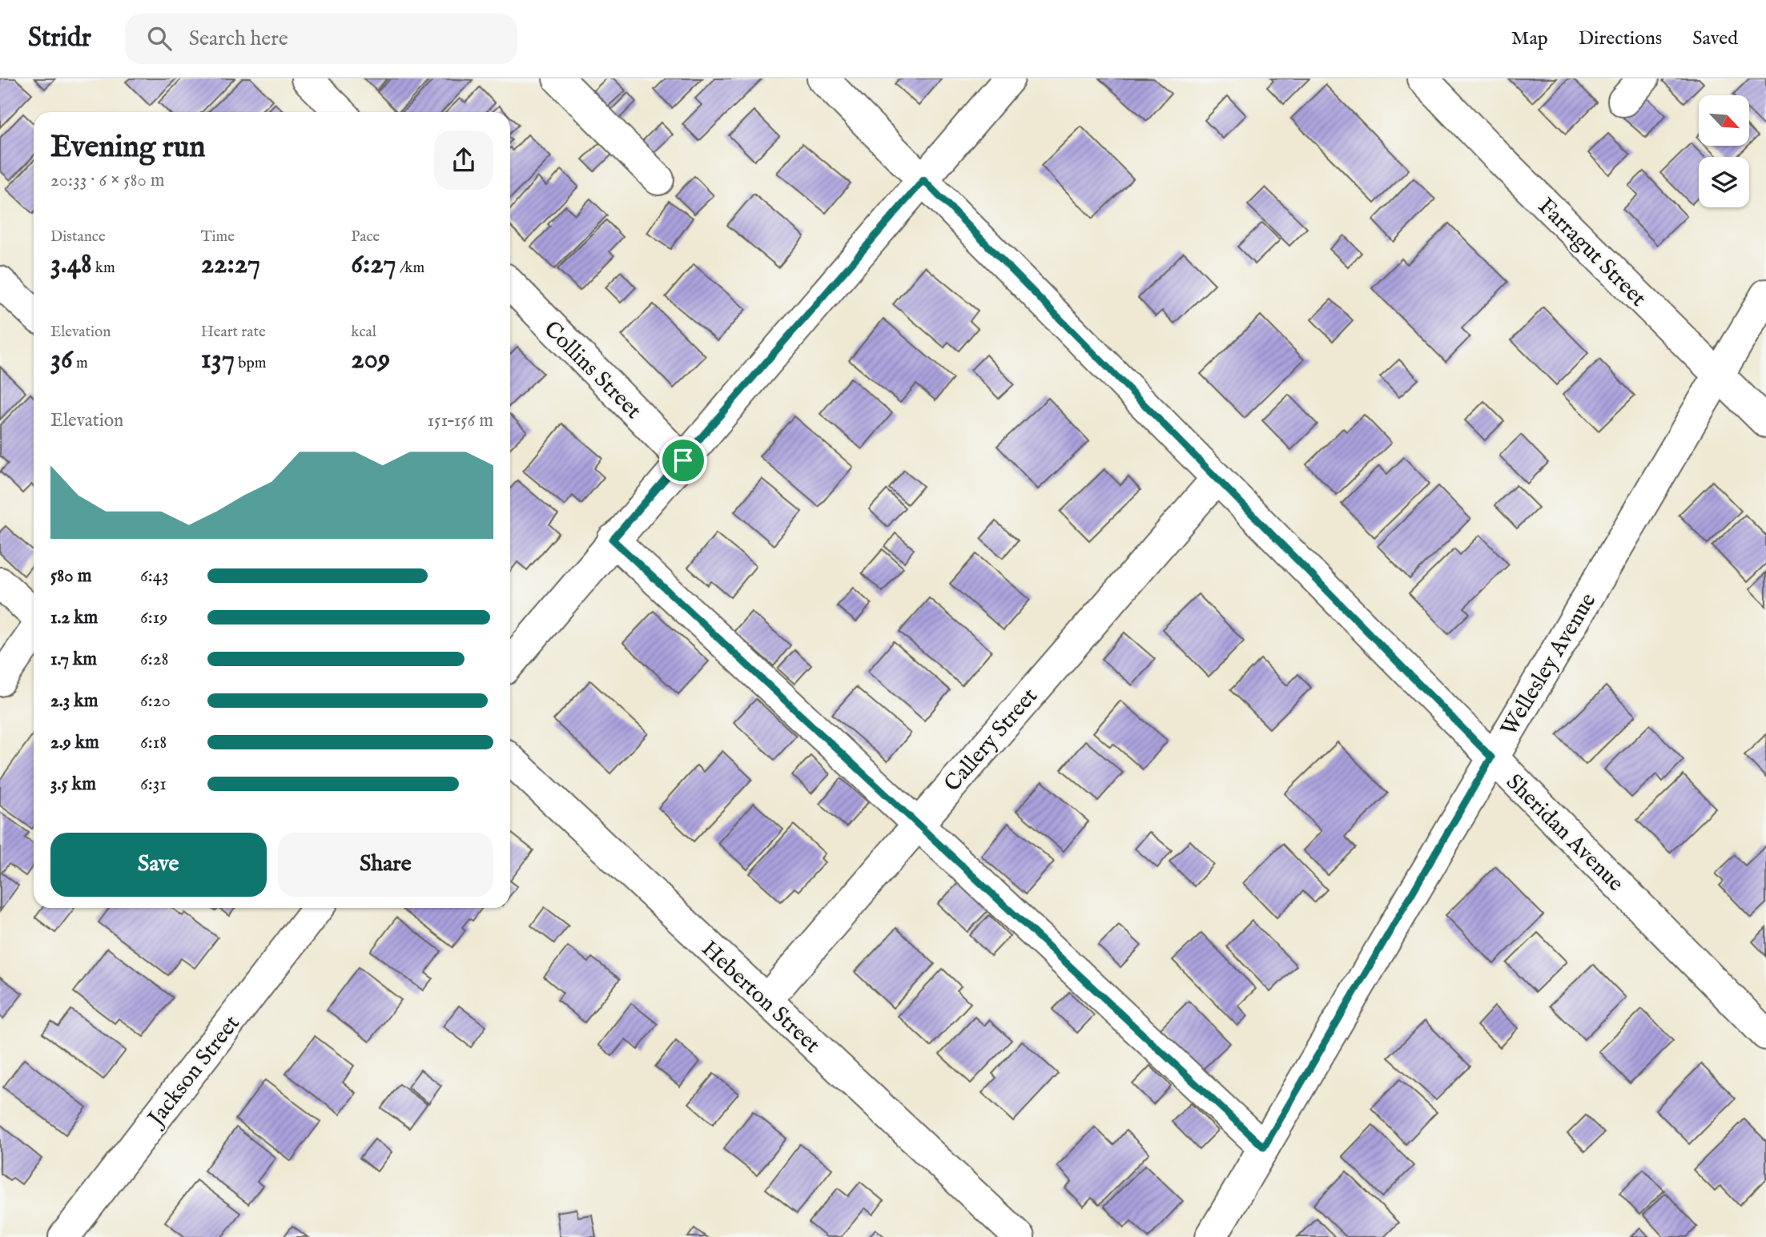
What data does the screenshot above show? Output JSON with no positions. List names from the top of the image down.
{
  "streets": {
    "street": [
      "Farragut Street",
      "Collins Street",
      "Wellesley Avenue",
      "Callery Street",
      "Sheridan Avenue",
      "Heberton Street",
      "Jackson Street"
    ]
  },
  "crossings": [
    ["Farragut Street", "Wellesley Avenue"],
    ["Wellesley Avenue", "Sheridan Avenue"],
    ["Callery Street", "Sheridan Avenue"],
    ["Callery Street", "Heberton Street"]
  ],
  "north": "bottom right",
  "page": {
    "header": "Stridr",
    "search": "Search here",
    "nav": ["Map", "Directions", "Saved"],
    "heading": ["Evening run", "20:33 · 6 × 580 m"],
    "stats": [
      ["Distance", "3.48 km"],
      ["Time", "22:27"],
      ["Pace", "6:27 /km"],
      ["Elevation", "36 m"],
      ["Heart rate", "137 bpm"],
      ["kcal", "209"]
    ],
    "chart": ["Elevation", "151–156 m"],
    "list": [
      {
        "name": "580 m",
        "note": "6:43"
      },
      {
        "name": "1.2 km",
        "note": "6:19"
      },
      {
        "name": "1.7 km",
        "note": "6:28"
      },
      {
        "name": "2.3 km",
        "note": "6:20"
      },
      {
        "name": "2.9 km",
        "note": "6:18"
      },
      {
        "name": "3.5 km",
        "note": "6:31"
      }
    ],
    "buttons": ["Save", "Share"]
  }
}
